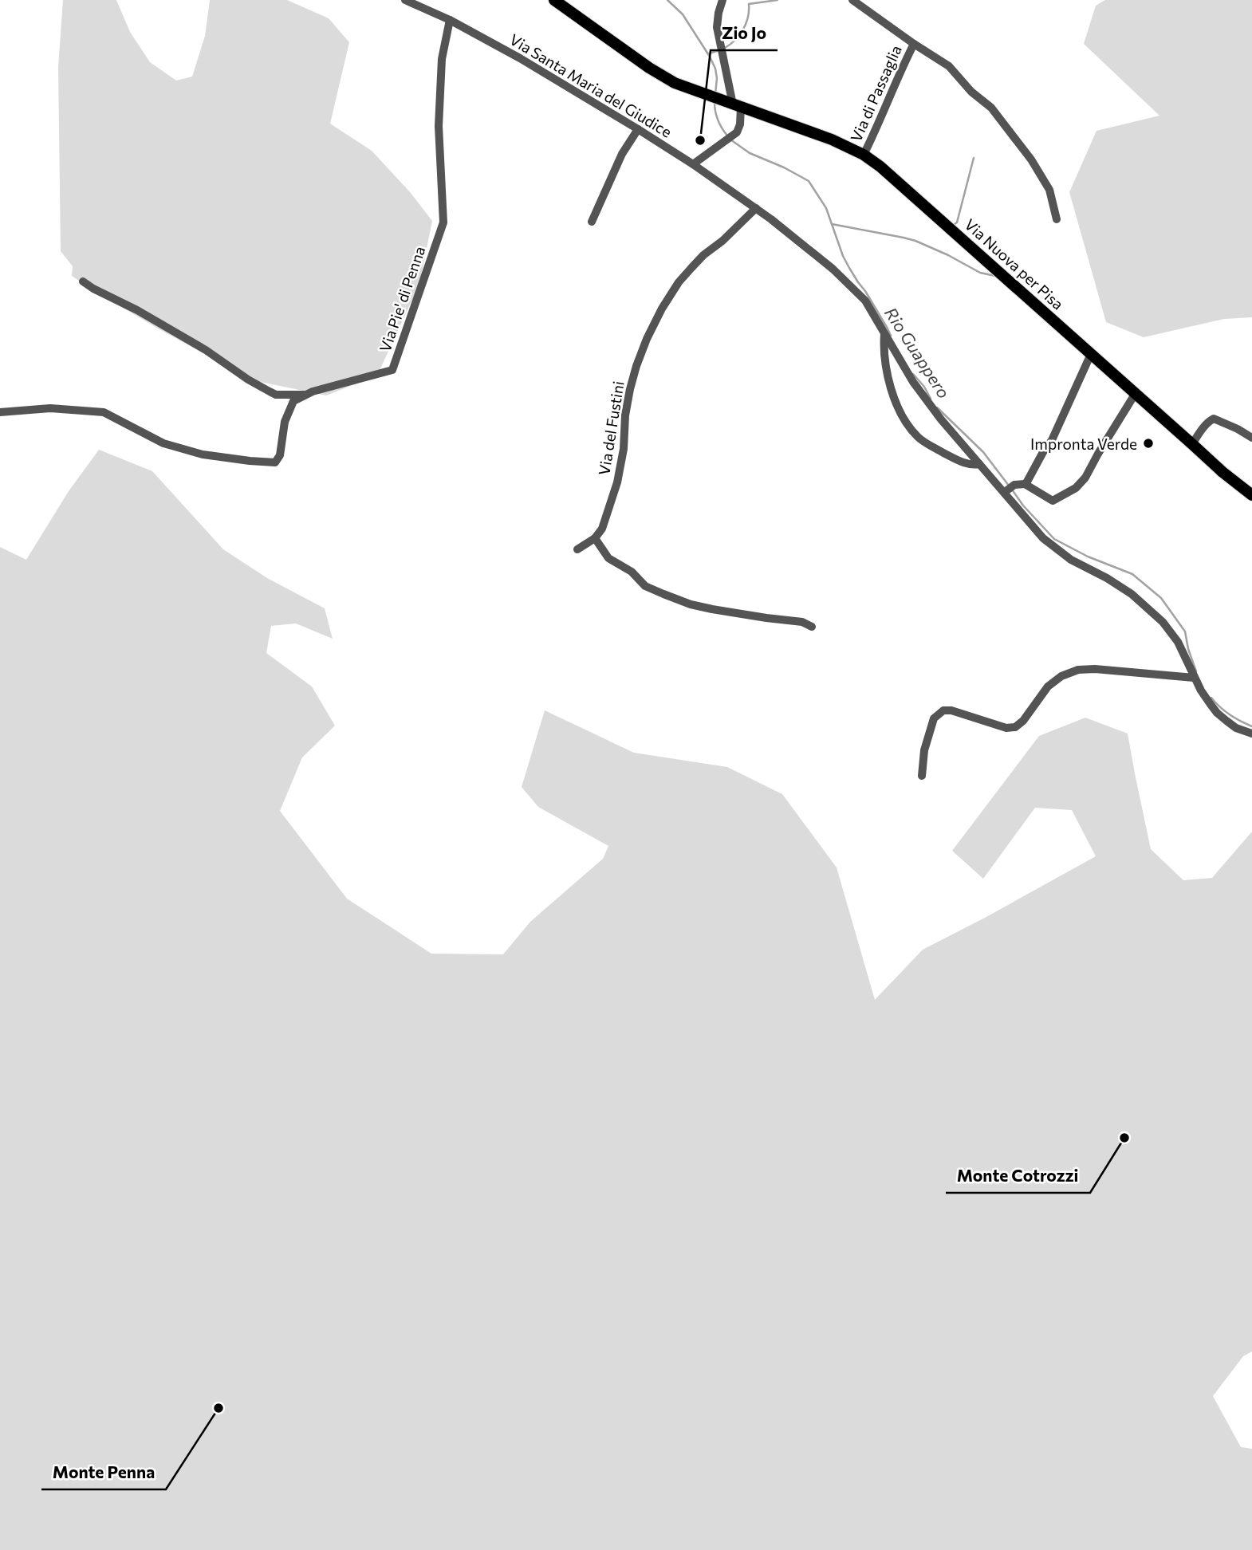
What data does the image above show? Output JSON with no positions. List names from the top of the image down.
{
  "streets": {
    "main road": ["Via Nuova per Pisa"],
    "street": [
      "Via Santa Maria del Giudice",
      "Via di Passaglia",
      "Via Pie' di Penna",
      "Via del Fustini"
    ]
  },
  "crossings": [
    ["Via Santa Maria del Giudice", "Via Pie' di Penna"],
    ["Via Santa Maria del Giudice", "Via del Fustini"],
    ["Via di Passaglia", "Via Nuova per Pisa"]
  ],
  "water": ["Rio Guappero"],
  "places": [
    "Zio Jo",
    "Impronta Verde",
    "Monte Cotrozzi",
    "Monte Penna"
  ]
}
